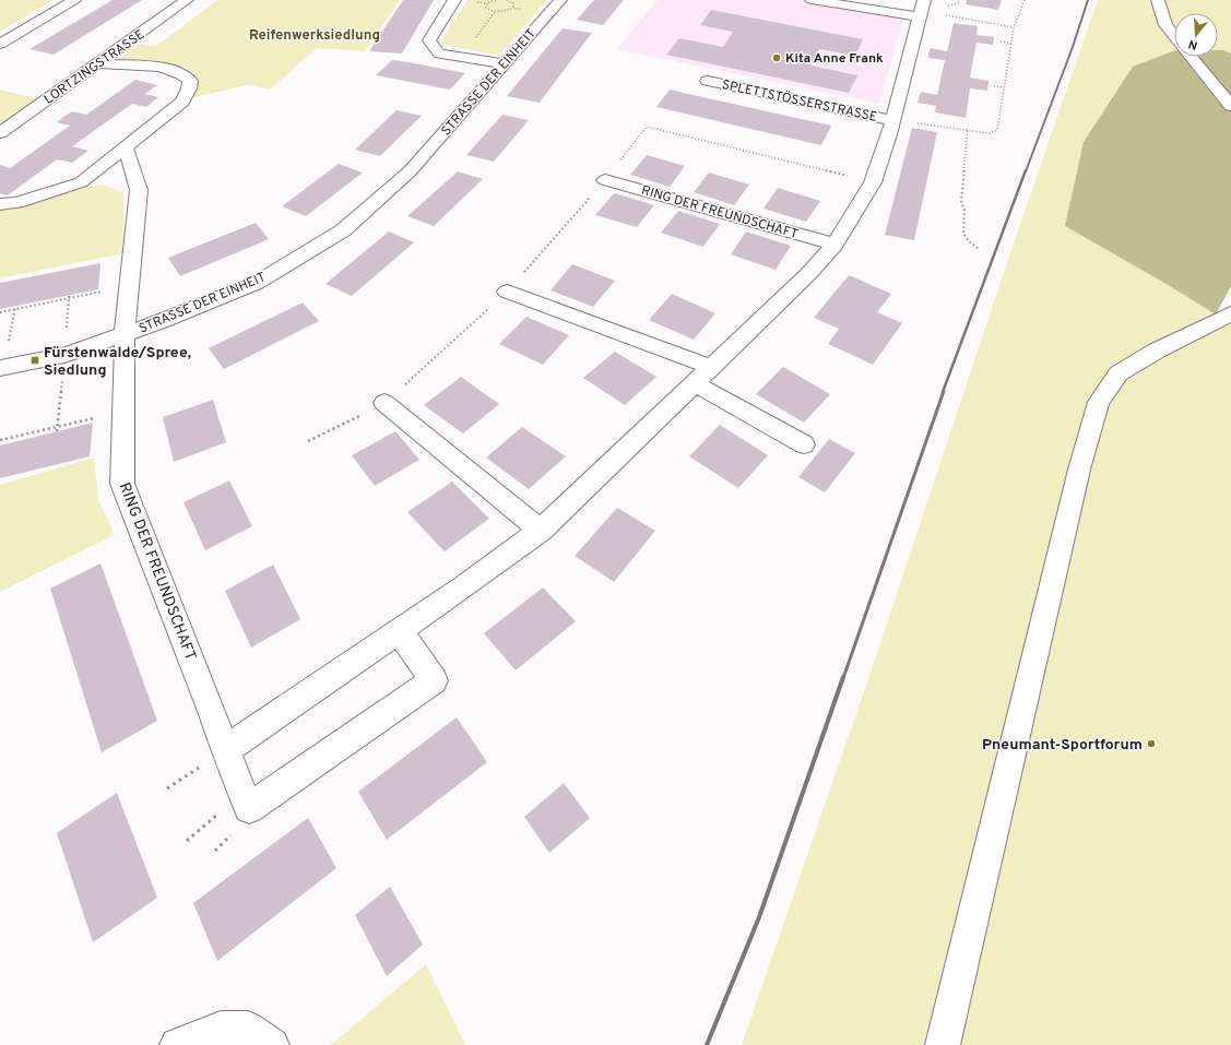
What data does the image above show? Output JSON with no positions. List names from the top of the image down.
{
  "streets": {
    "street": [
      "LORTZINGSTRASSE",
      "STRASSE DER EINHEIT",
      "SPLETTSTÖSSERSTRASSE",
      "RING DER FREUNDSCHAFT"
    ]
  },
  "crossings": [
    ["STRASSE DER EINHEIT", "RING DER FREUNDSCHAFT"]
  ],
  "districts": ["Reifenwerksiedlung"],
  "places": {
    "other": ["Kita Anne Frank", "Pneumant-Sportforum"],
    "transit": ["Fürstenwalde/Spree, Siedlung"]
  },
  "north": "bottom"
}
